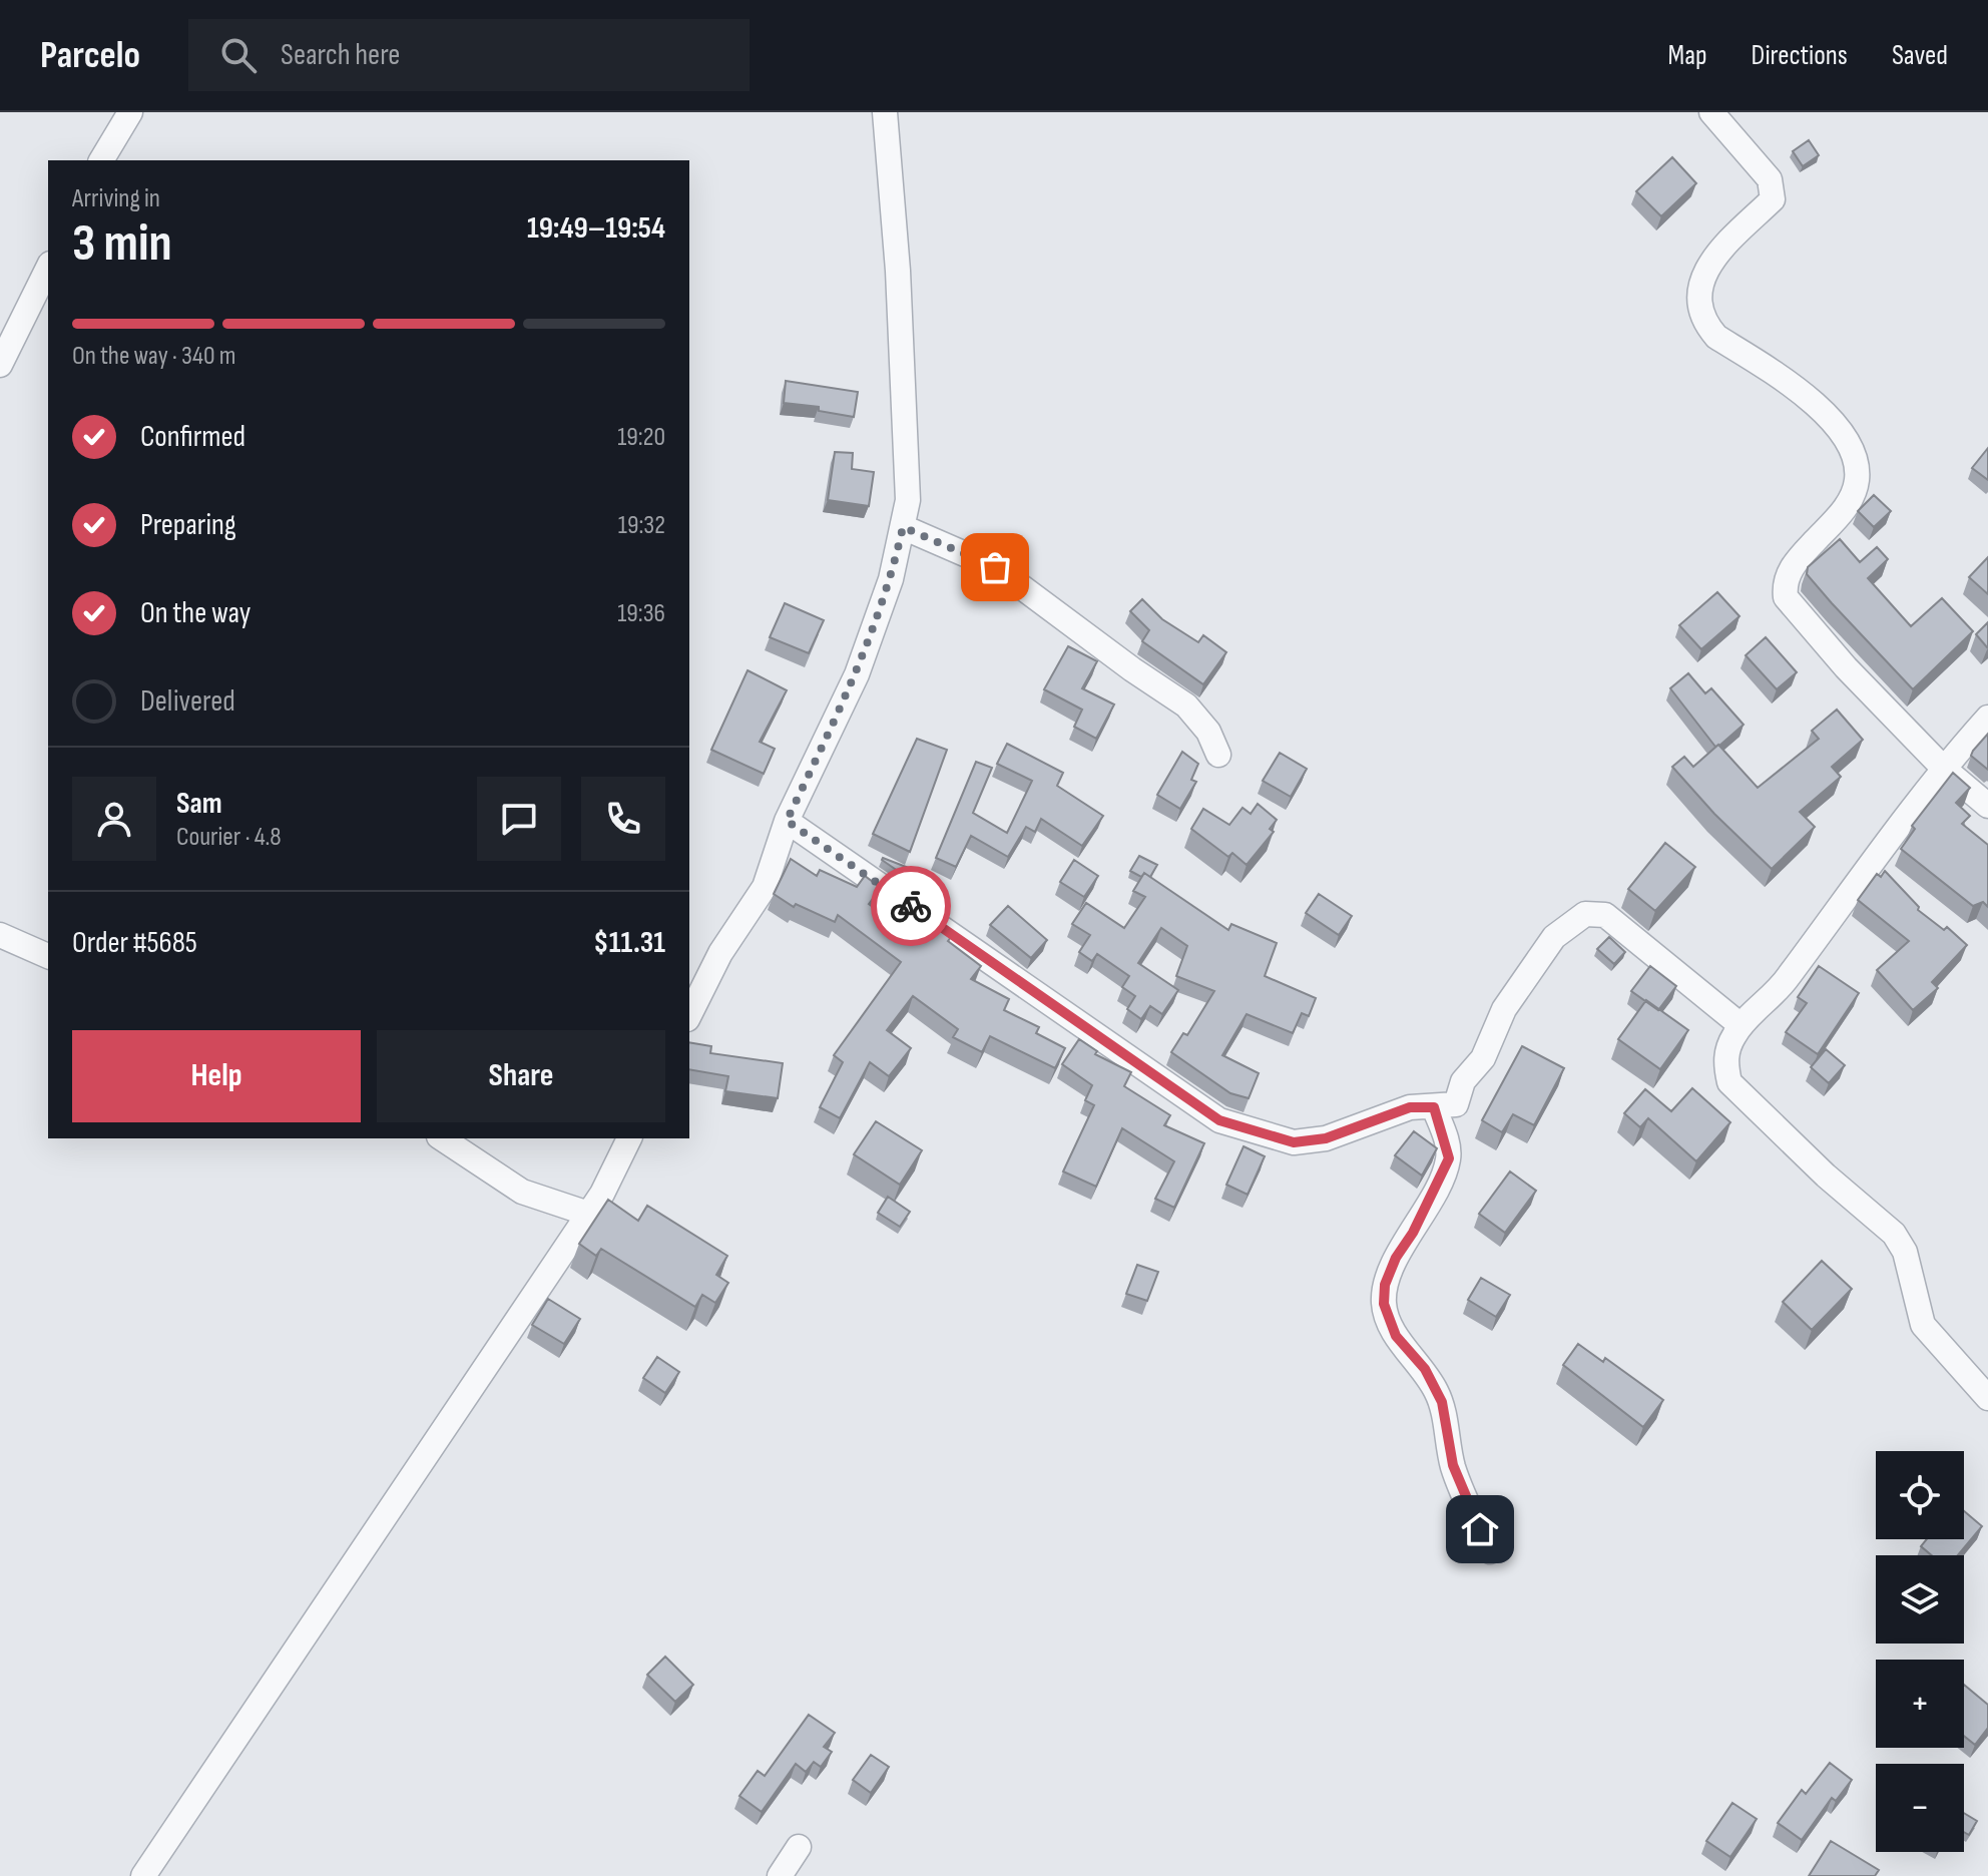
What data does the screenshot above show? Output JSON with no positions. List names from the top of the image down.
{
  "page": {
    "header": "Parcelo",
    "search": "Search here",
    "nav": ["Map", "Directions", "Saved"],
    "heading": ["3 min", "Arriving in", "19:49–19:54"],
    "panel": [
      "Sam",
      "Courier · 4.8",
      "Order #5685",
      "$11.31"
    ],
    "bar": "On the way · 340 m",
    "list": [
      ["Confirmed", "19:20"],
      ["Preparing", "19:32"],
      ["On the way", "19:36"],
      "Delivered"
    ],
    "buttons": ["Help", "Share"],
    "map_buttons": ["+", "−"]
  }
}
